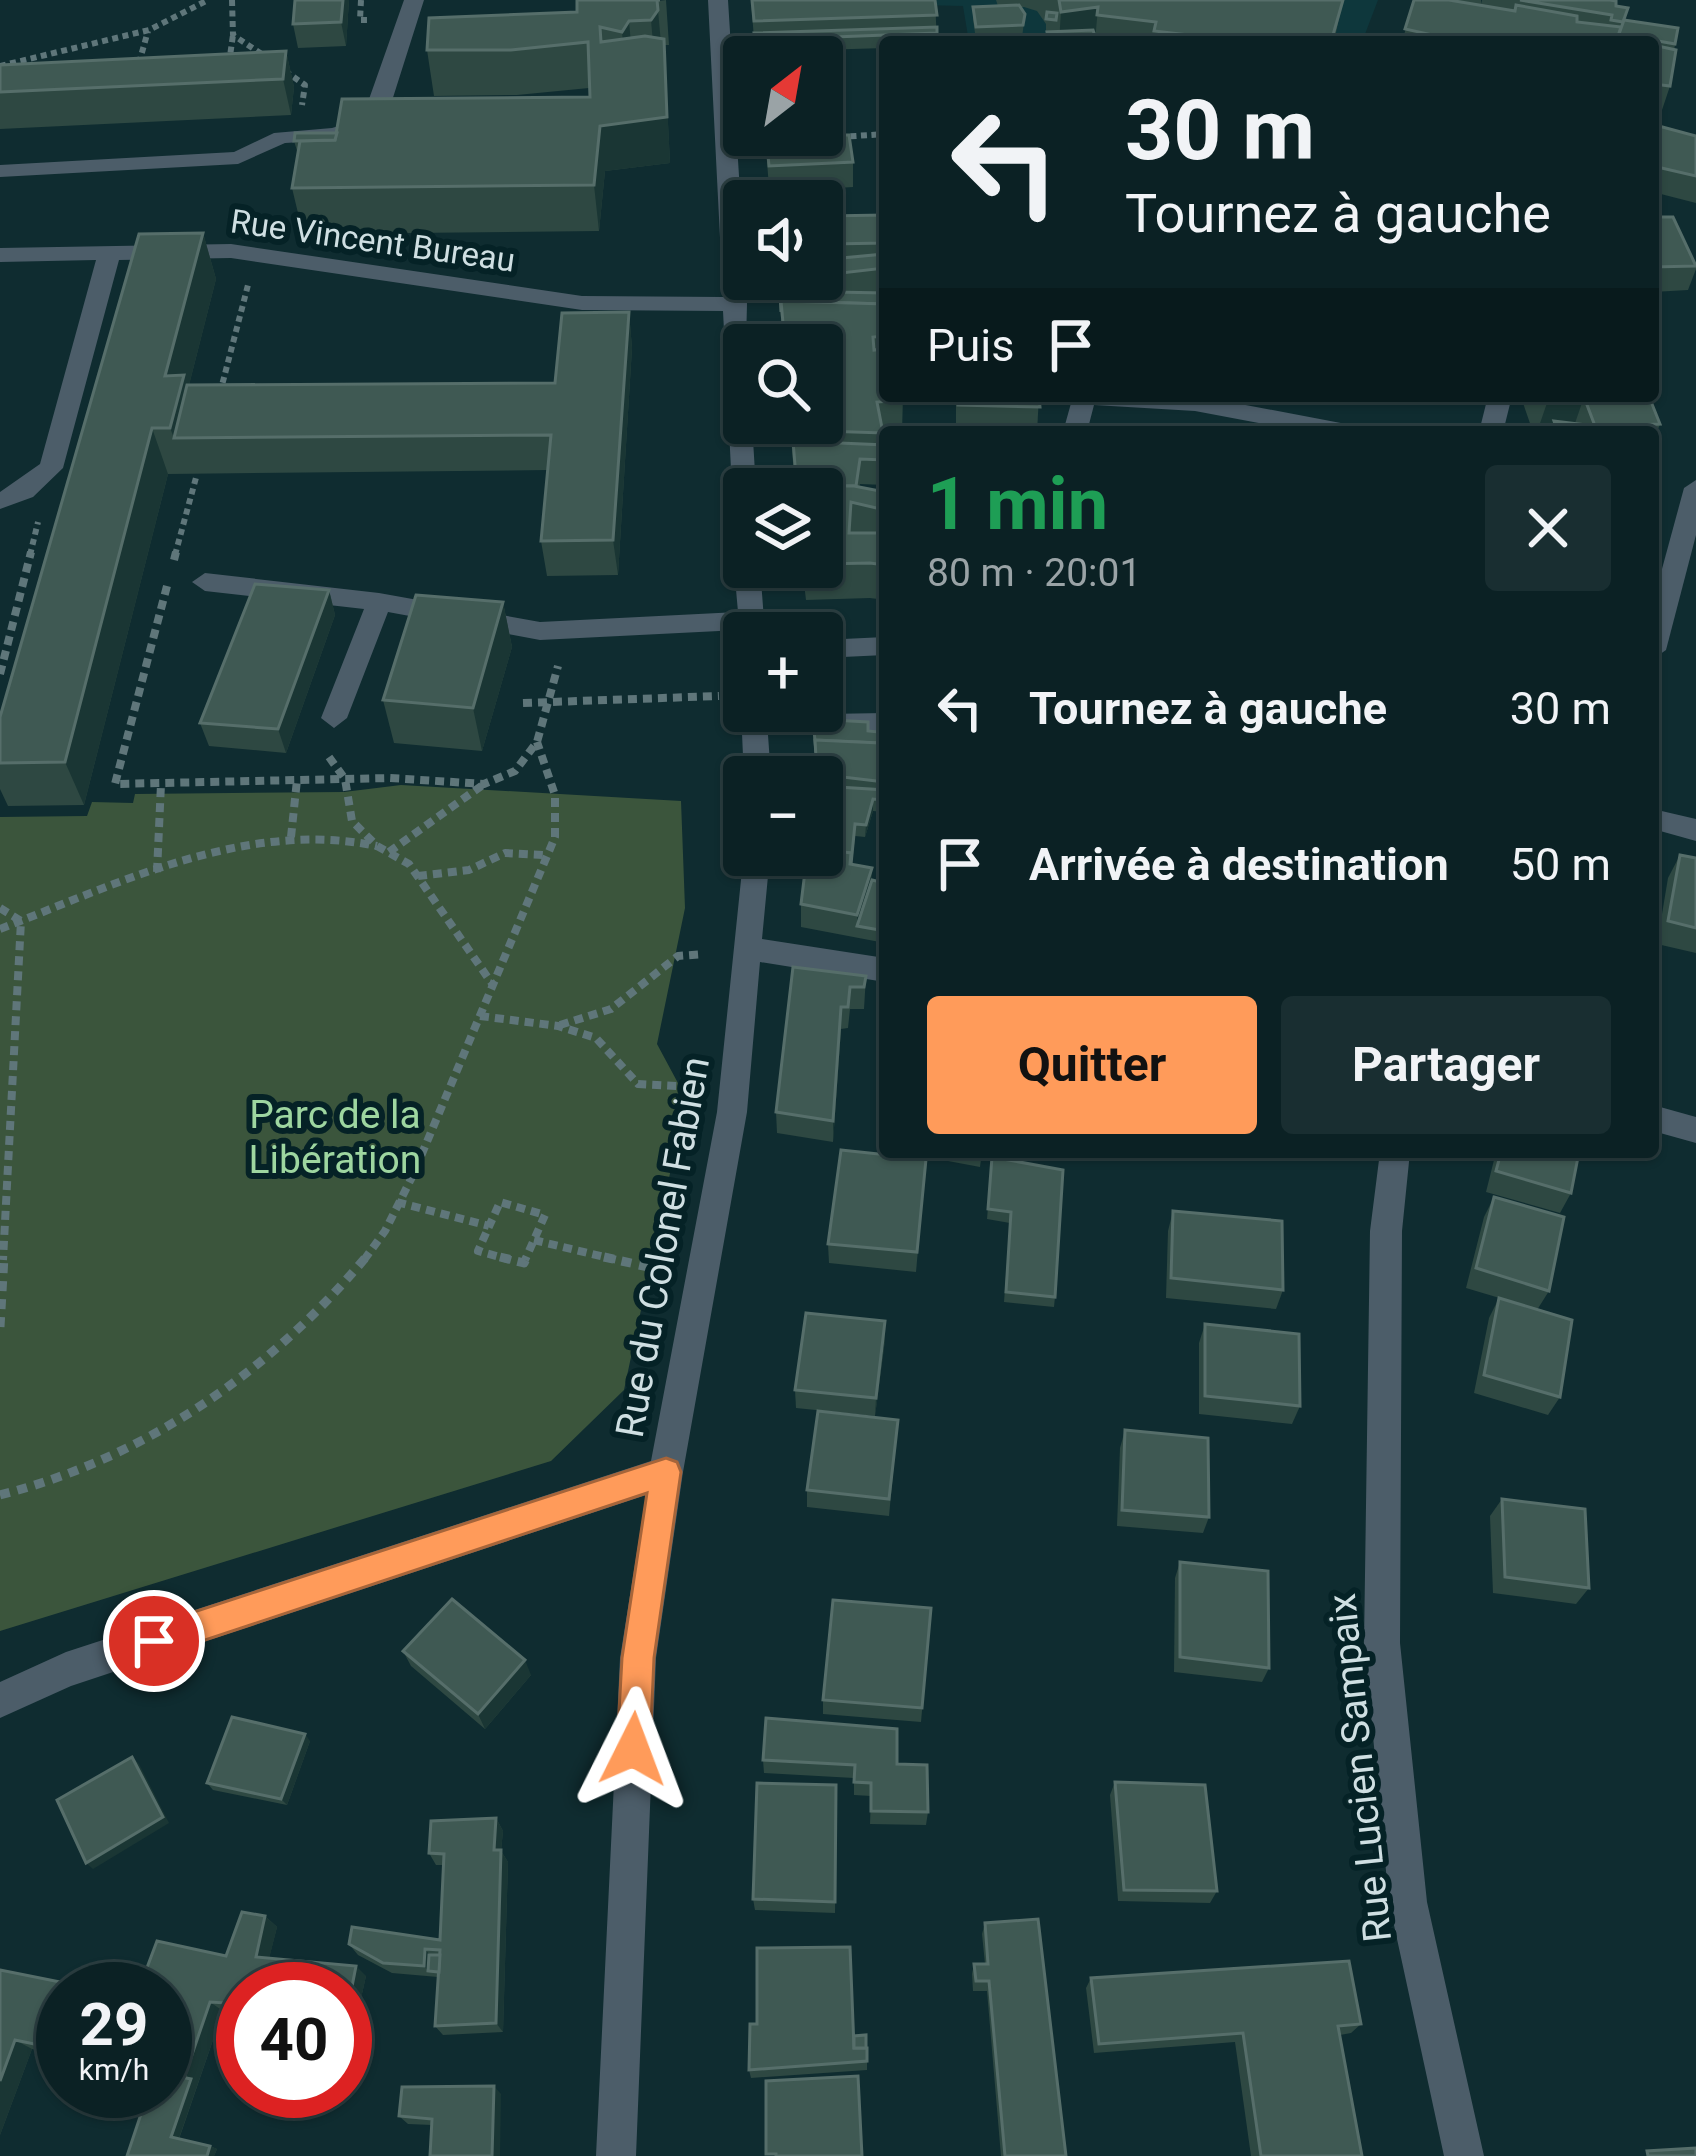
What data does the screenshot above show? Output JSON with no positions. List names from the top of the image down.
{
  "streets": {
    "street": ["Rue Vincent Bureau", "Rue du Colonel Fabien", "Rue Lucien Sampaix"]
  },
  "parks": ["Parc de la Libération"],
  "north": "top right",
  "page": {
    "map_buttons": ["+", "−"],
    "turn": ["30 m", "Tournez à gauche"],
    "then": "Puis",
    "heading": ["1 min", "80 m · 20:01"],
    "list": [
      {
        "name": "Tournez à gauche",
        "value": "30 m"
      },
      {
        "name": "Arrivée à destination",
        "value": "50 m"
      }
    ],
    "buttons": ["Quitter", "Partager"],
    "speed": "29 km/h",
    "limit": "40"
  }
}
